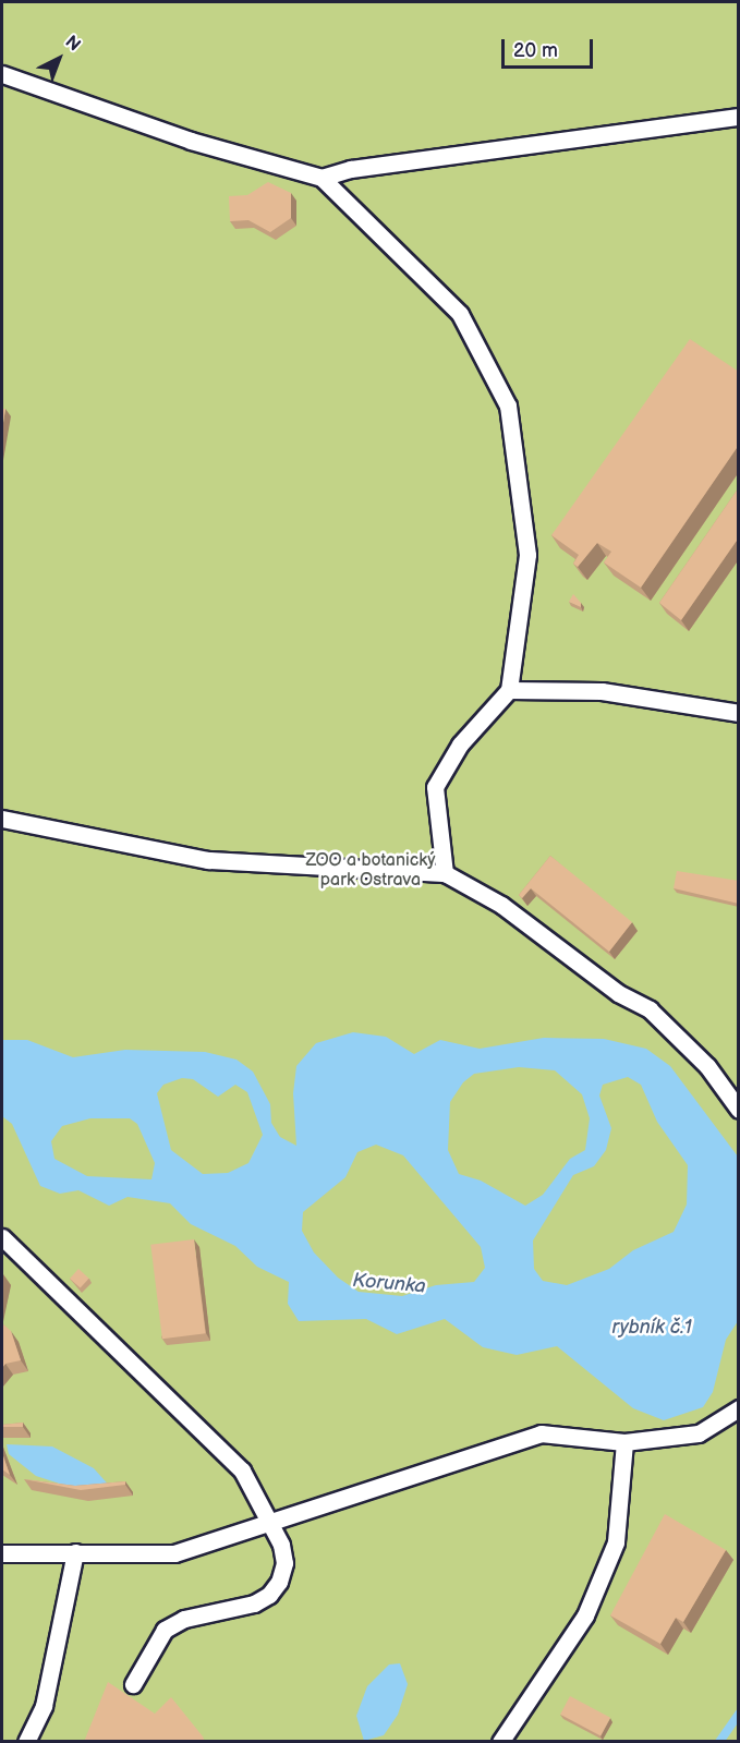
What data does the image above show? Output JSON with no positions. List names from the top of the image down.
{
  "water": ["Korunka", "rybník č.1"],
  "parks": ["ZOO a botanický park Ostrava"],
  "scale_bar": "20 m",
  "north": "top right"
}
